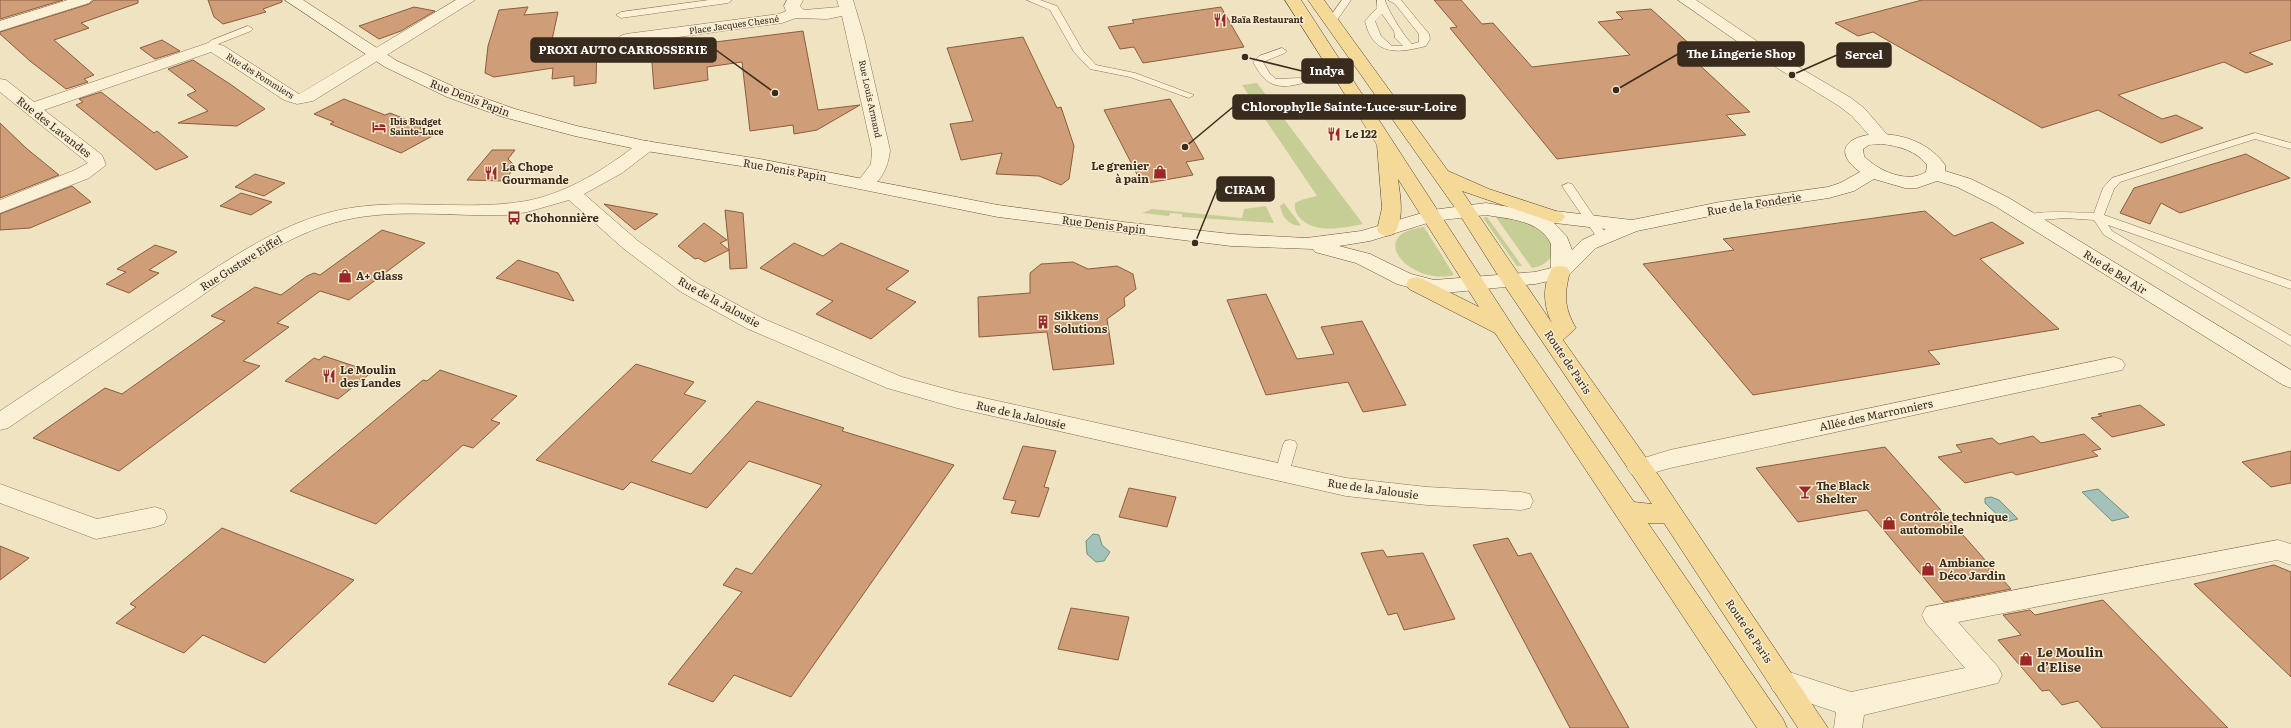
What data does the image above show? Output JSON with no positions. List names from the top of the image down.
{
  "streets": {
    "main road": ["Route de Paris"],
    "street": [
      "Place Jacques Chesné",
      "Rue des Pommiers",
      "Rue Denis Papin",
      "Rue Louis Armand",
      "Rue des Lavandes",
      "Rue de la Fonderie",
      "Rue Gustave Eiffel",
      "Rue de Bel Air",
      "Rue de la Jalousie",
      "Allée des Marronniers"
    ]
  },
  "crossings": [
    ["Place Jacques Chesné", "Rue Louis Armand"],
    ["Rue des Pommiers", "Rue Denis Papin"],
    ["Rue des Pommiers", "Rue des Lavandes"],
    ["Rue Denis Papin", "Rue Louis Armand"],
    ["Rue Denis Papin", "Rue Gustave Eiffel"],
    ["Rue Gustave Eiffel", "Rue de la Jalousie"],
    ["Route de Paris", "Allée des Marronniers"]
  ],
  "places": {
    "restaurant": [
      "Baïa Restaurant",
      "Le 122",
      "La Chope Gourmande",
      "Le Moulin des Landes"
    ],
    "other": [
      "Indya",
      "Sercel",
      "The Lingerie Shop",
      "PROXI AUTO CARROSSERIE",
      "Chlorophylle Sainte-Luce-sur-Loire",
      "CIFAM"
    ],
    "hotel": ["Ibis Budget Sainte-Luce"],
    "shop": [
      "Le grenier à pain",
      "A+ Glass",
      "Contrôle technique automobile",
      "Ambiance Déco Jardin",
      "Le Moulin d’Elise"
    ],
    "bus stop": ["Chohonnière"],
    "building": ["Sikkens Solutions"],
    "bar": ["The Black Shelter"]
  }
}
